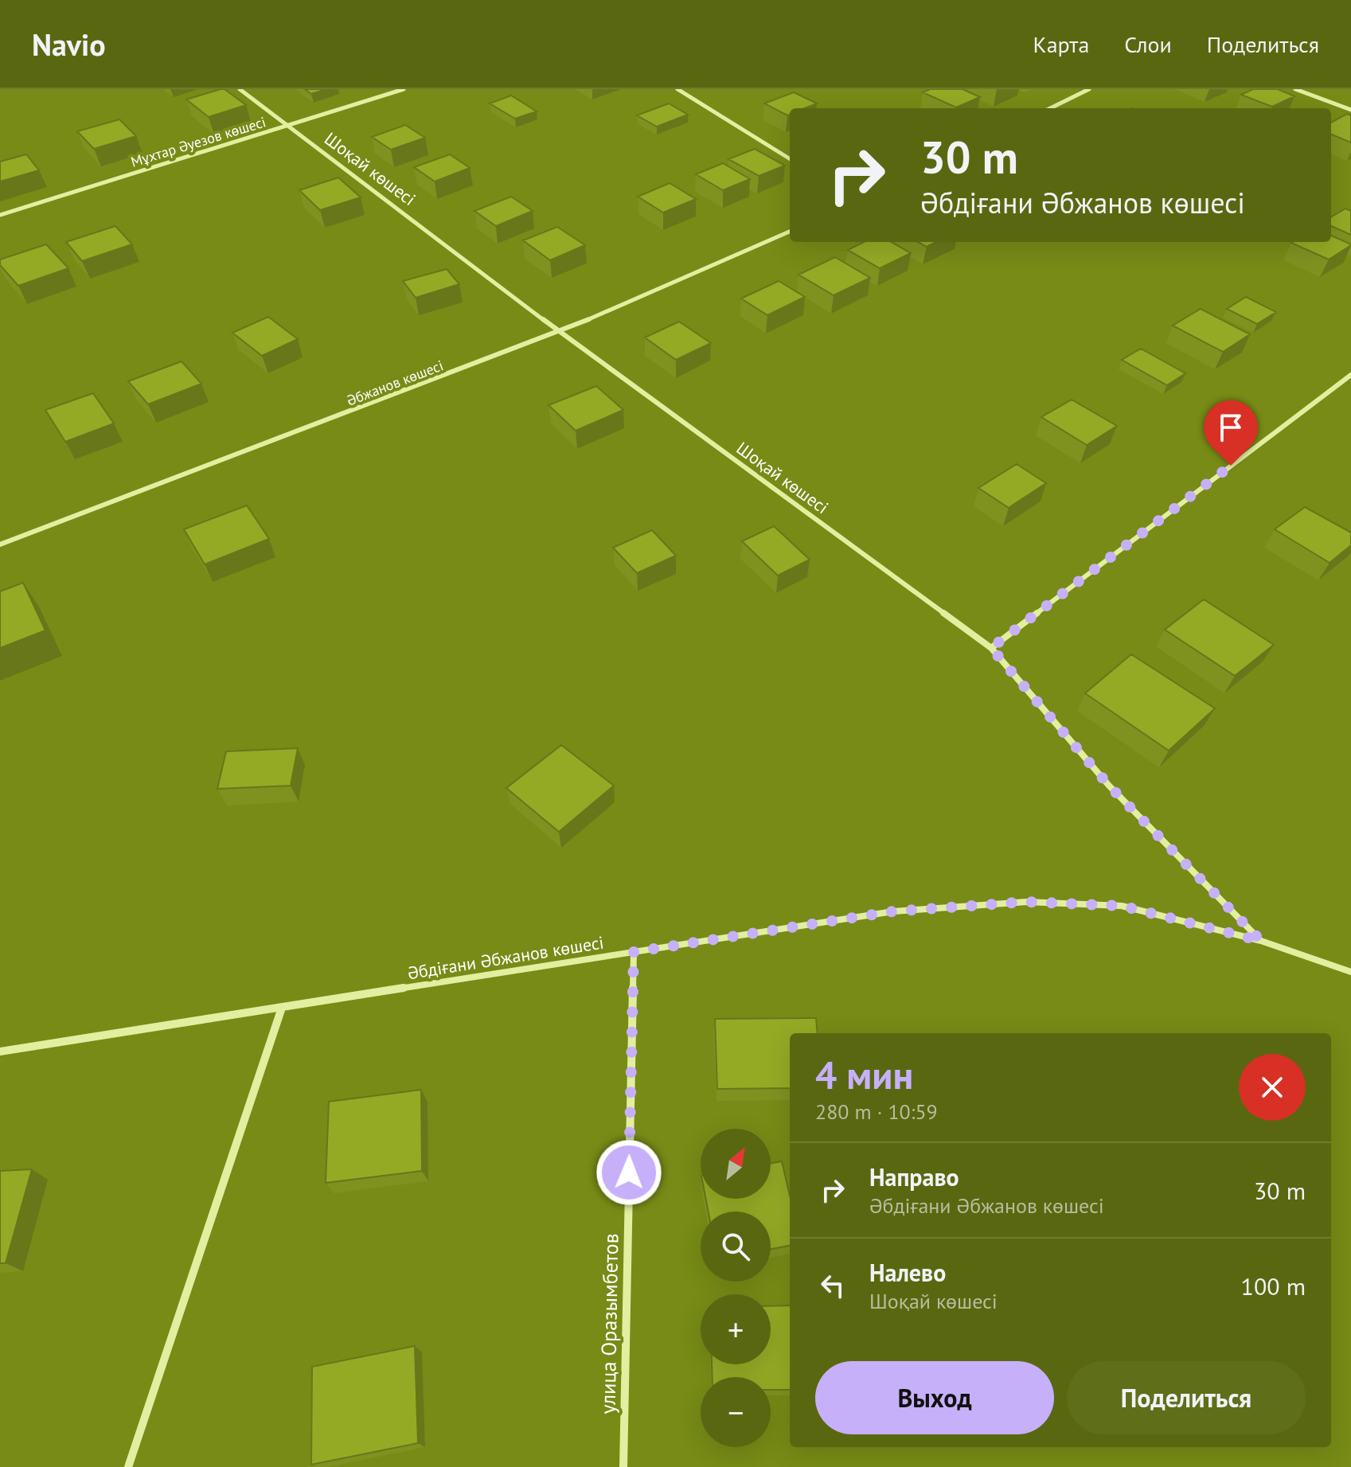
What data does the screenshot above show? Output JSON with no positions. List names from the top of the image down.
{
  "streets": {
    "street": [
      "Мұхтар Әуезов көшесі",
      "Шоқай көшесі",
      "Әбжанов көшесі",
      "Әбдіғани Әбжанов көшесі",
      "улица Оразымбетов"
    ]
  },
  "crossings": [
    ["Мұхтар Әуезов көшесі", "Шоқай көшесі"],
    ["Шоқай көшесі", "Әбжанов көшесі"],
    ["Шоқай көшесі", "Әбдіғани Әбжанов көшесі"],
    ["Әбдіғани Әбжанов көшесі", "улица Оразымбетов"]
  ],
  "north": "top right",
  "page": {
    "header": "Navio",
    "nav": ["Карта", "Слои", "Поделиться"],
    "turn": ["30 m", "Әбдіғани Әбжанов көшесі"],
    "heading": ["4 мин", "280 m · 10:59"],
    "map_buttons": ["+", "−"],
    "list": [
      {
        "name": "Направо",
        "note": "Әбдіғани Әбжанов көшесі",
        "value": "30 m"
      },
      {
        "name": "Налево",
        "note": "Шоқай көшесі",
        "value": "100 m"
      }
    ],
    "buttons": ["Выход", "Поделиться"]
  }
}
